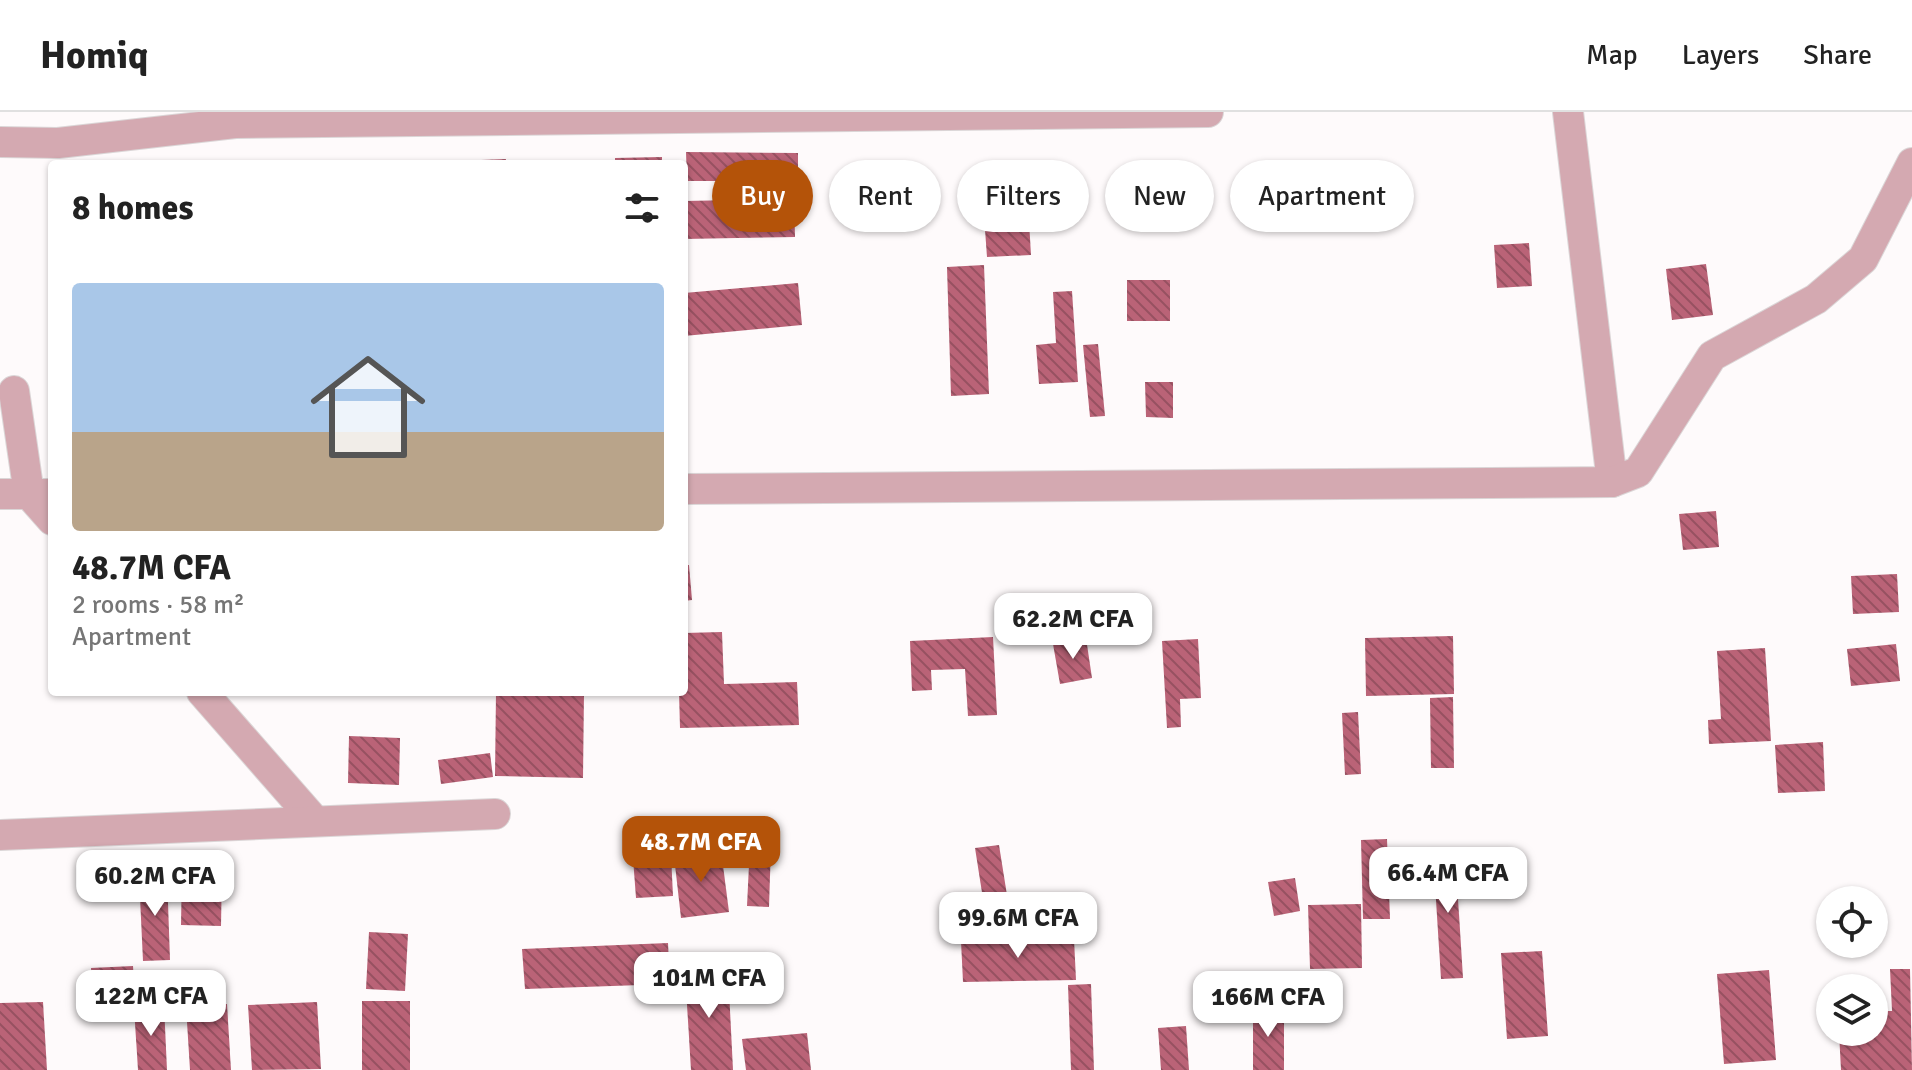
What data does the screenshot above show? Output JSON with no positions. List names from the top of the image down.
{
  "page": {
    "header": "Homiq",
    "nav": ["Map", "Layers", "Share"],
    "chip": [
      "Buy",
      "Rent",
      "Filters",
      "New",
      "Apartment"
    ],
    "heading": "8 homes",
    "list": [
      {
        "name": "48.7M CFA",
        "note": "2 rooms · 58 m² · Apartment"
      }
    ],
    "price": [
      "62.2M CFA",
      "48.7M CFA",
      "66.4M CFA",
      "60.2M CFA",
      "99.6M CFA",
      "101M CFA",
      "122M CFA",
      "166M CFA"
    ]
  }
}
